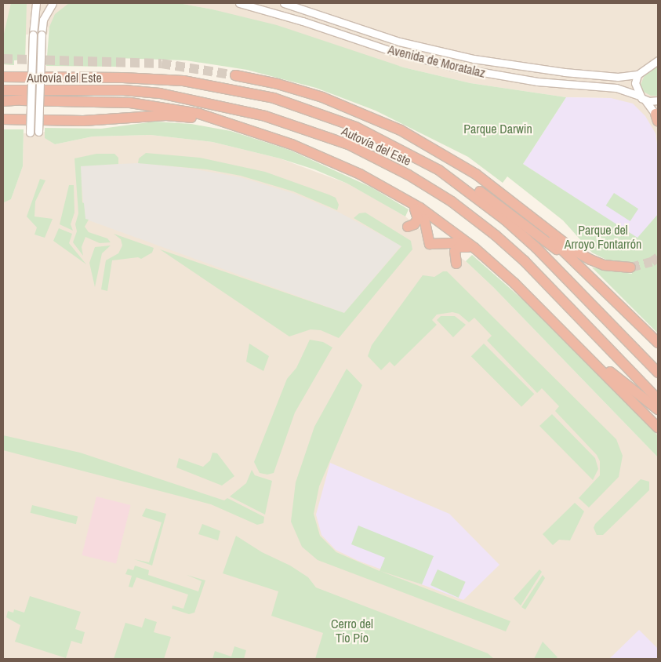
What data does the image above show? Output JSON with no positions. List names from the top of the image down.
{
  "streets": {
    "highway": ["Autovía del Este"],
    "street": ["Avenida de Moratalaz"]
  },
  "parks": ["Parque Darwin", "Parque del Arroyo Fontarrón", "Cerro del Tío Pío"]
}
